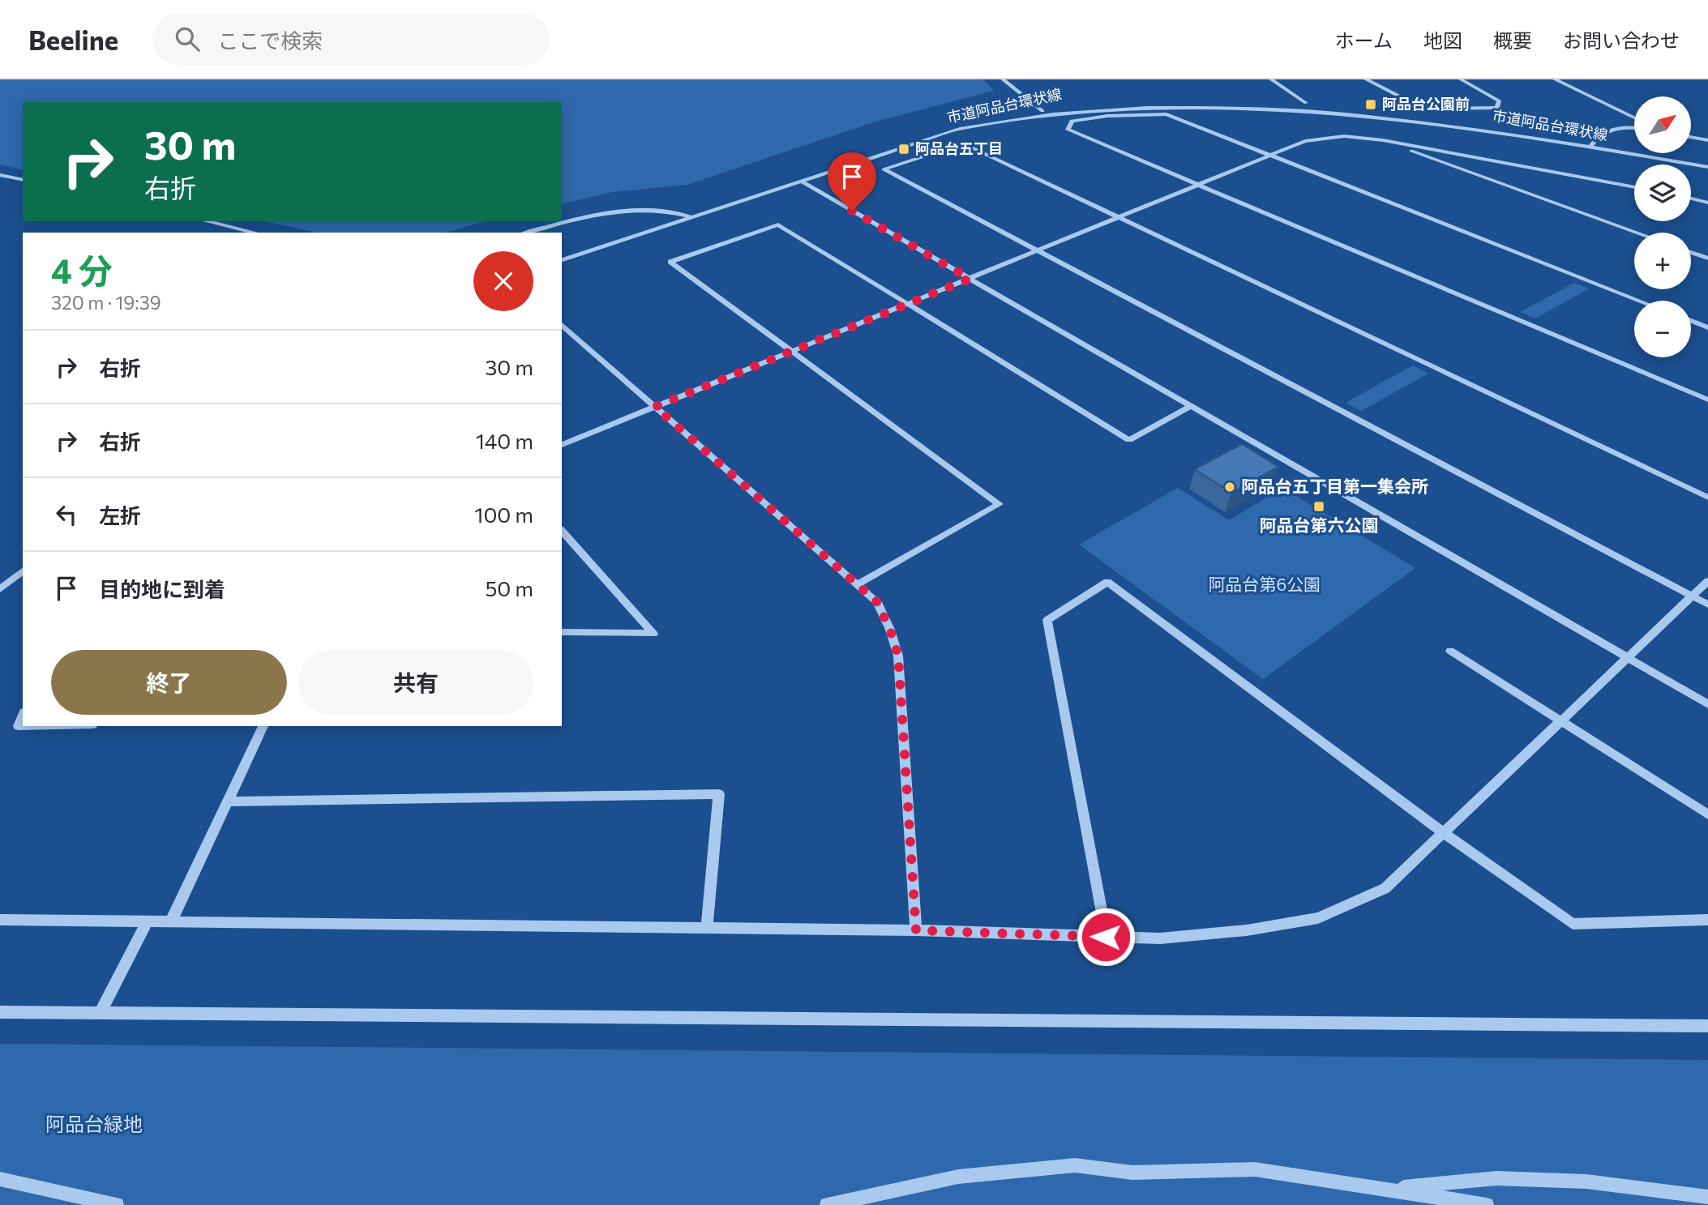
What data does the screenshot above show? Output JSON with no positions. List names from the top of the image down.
{
  "streets": {
    "street": ["市道阿品台環状線"]
  },
  "parks": ["阿品台第6公園", "阿品台緑地"],
  "places": {
    "transit": ["阿品台公園前", "阿品台五丁目", "阿品台第六公園"],
    "other": ["阿品台五丁目第一集会所"]
  },
  "north": "top right",
  "page": {
    "header": "Beeline",
    "search": "ここで検索",
    "nav": [
      "ホーム",
      "地図",
      "概要",
      "お問い合わせ"
    ],
    "map_buttons": ["+", "−"],
    "turn": ["30 m", "右折"],
    "heading": ["4 分", "320 m · 19:39"],
    "list": [
      {
        "name": "右折",
        "value": "30 m"
      },
      {
        "name": "右折",
        "value": "140 m"
      },
      {
        "name": "左折",
        "value": "100 m"
      },
      {
        "name": "目的地に到着",
        "value": "50 m"
      }
    ],
    "buttons": ["終了", "共有"]
  }
}
